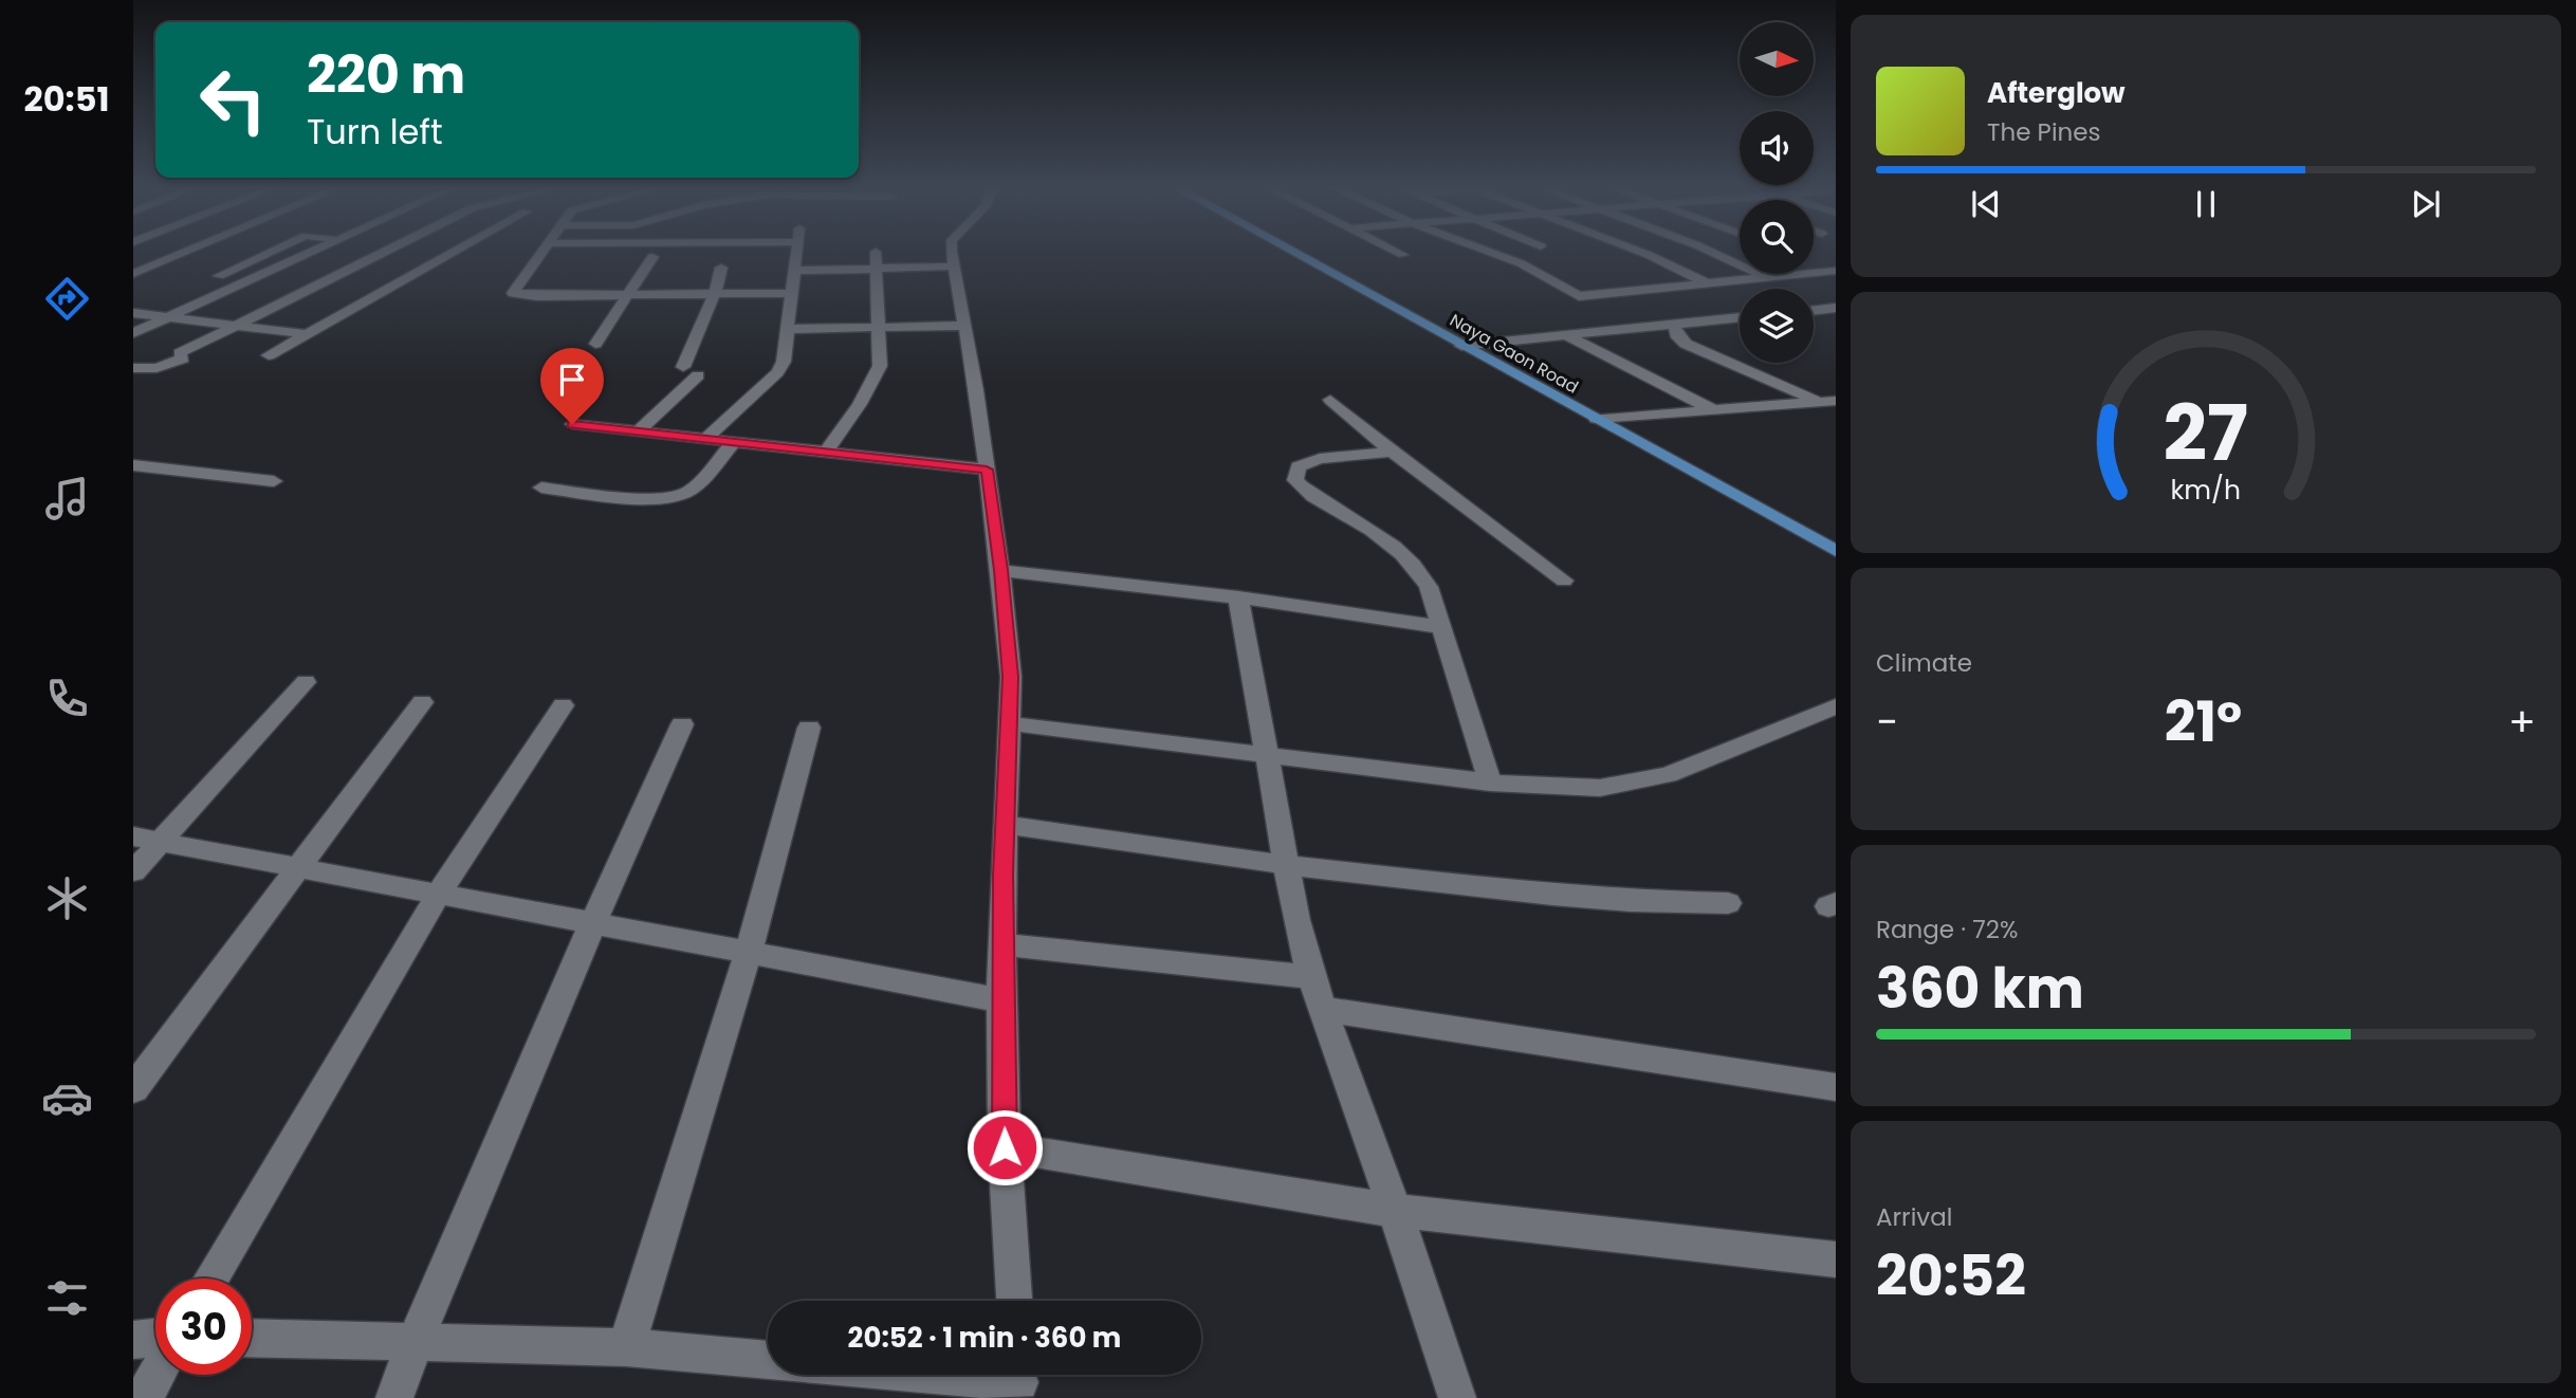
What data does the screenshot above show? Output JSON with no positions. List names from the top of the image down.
{
  "streets": {
    "main road": ["Naya Gaon Road"]
  },
  "north": "right",
  "page": {
    "tabs": "20:51",
    "turn": ["220 m", "Turn left"],
    "song": ["Afterglow", "The Pines"],
    "tile": [
      "Climate",
      ["Range · 72%", "360 km"],
      ["Arrival", "20:52"]
    ],
    "heat": ["−", "21°", "+"],
    "limit": "30",
    "trip": "20:52 · 1 min · 360 m",
    "gauge": ["27", "km/h"]
  }
}
